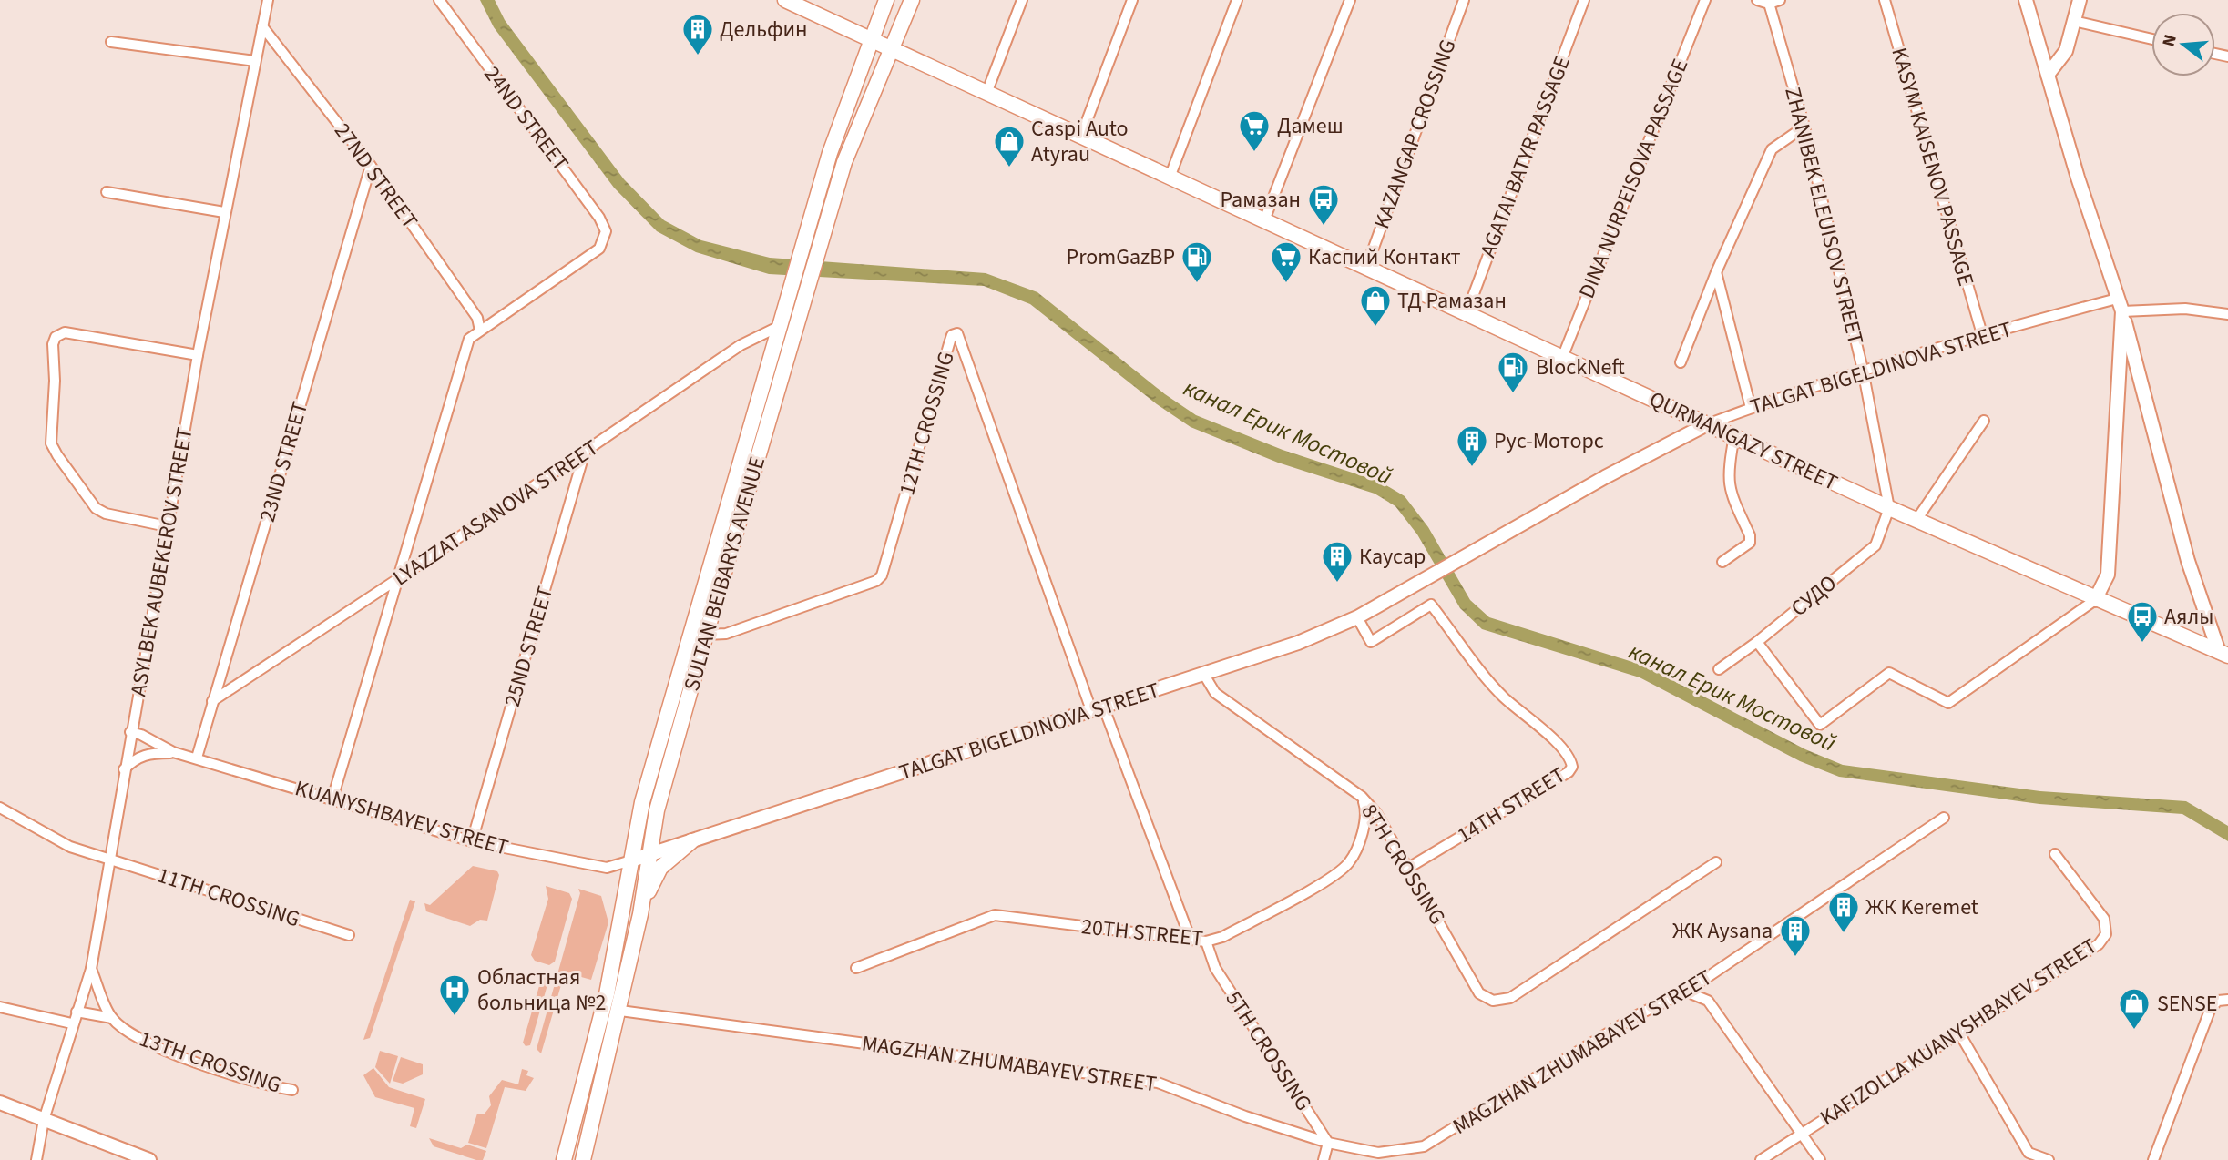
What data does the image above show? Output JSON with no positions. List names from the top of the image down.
{
  "streets": {
    "main road": ["QURMANGAZY STREET", "SULTAN BEIBARYS AVENUE"],
    "street": [
      "24ND STREET",
      "KAZANGAP CROSSING",
      "AGATAI BATYR PASSAGE",
      "KASYM KAISENOV PASSAGE",
      "27ND STREET",
      "DINA NURPEISOVA PASSAGE",
      "ZHANIBEK ELEUISOV STREET",
      "TALGAT BIGELDINOVA STREET",
      "12TH CROSSING",
      "23ND STREET",
      "LYAZZAT ASANOVA STREET",
      "ASYLBEK AUBEKEROV STREET",
      "СУДО",
      "25ND STREET",
      "14TH STREET",
      "KUANYSHBAYEV STREET",
      "8TH CROSSING",
      "11TH CROSSING",
      "20TH STREET",
      "KAFIZOLLA KUANYSHBAYEV STREET",
      "5TH CROSSING",
      "MAGZHAN ZHUMABAYEV STREET",
      "13TH CROSSING"
    ]
  },
  "crossings": [
    ["24ND STREET", "27ND STREET"],
    ["KAZANGAP CROSSING", "QURMANGAZY STREET"],
    ["AGATAI BATYR PASSAGE", "QURMANGAZY STREET"],
    ["KASYM KAISENOV PASSAGE", "TALGAT BIGELDINOVA STREET"],
    ["27ND STREET", "23ND STREET"],
    ["27ND STREET", "ASYLBEK AUBEKEROV STREET"],
    ["DINA NURPEISOVA PASSAGE", "QURMANGAZY STREET"],
    ["ZHANIBEK ELEUISOV STREET", "TALGAT BIGELDINOVA STREET"],
    ["ZHANIBEK ELEUISOV STREET", "QURMANGAZY STREET"],
    ["ZHANIBEK ELEUISOV STREET", "СУДО"],
    ["TALGAT BIGELDINOVA STREET", "12TH CROSSING"],
    ["TALGAT BIGELDINOVA STREET", "QURMANGAZY STREET"],
    ["TALGAT BIGELDINOVA STREET", "SULTAN BEIBARYS AVENUE"],
    ["TALGAT BIGELDINOVA STREET", "14TH STREET"],
    ["TALGAT BIGELDINOVA STREET", "KUANYSHBAYEV STREET"],
    ["TALGAT BIGELDINOVA STREET", "8TH CROSSING"],
    ["12TH CROSSING", "SULTAN BEIBARYS AVENUE"],
    ["QURMANGAZY STREET", "SULTAN BEIBARYS AVENUE"],
    ["QURMANGAZY STREET", "СУДО"],
    ["23ND STREET", "LYAZZAT ASANOVA STREET"],
    ["23ND STREET", "KUANYSHBAYEV STREET"],
    ["LYAZZAT ASANOVA STREET", "SULTAN BEIBARYS AVENUE"],
    ["LYAZZAT ASANOVA STREET", "25ND STREET"],
    ["ASYLBEK AUBEKEROV STREET", "KUANYSHBAYEV STREET"],
    ["ASYLBEK AUBEKEROV STREET", "11TH CROSSING"],
    ["ASYLBEK AUBEKEROV STREET", "13TH CROSSING"],
    ["SULTAN BEIBARYS AVENUE", "KUANYSHBAYEV STREET"],
    ["SULTAN BEIBARYS AVENUE", "MAGZHAN ZHUMABAYEV STREET"],
    ["25ND STREET", "KUANYSHBAYEV STREET"],
    ["14TH STREET", "8TH CROSSING"],
    ["8TH CROSSING", "20TH STREET"],
    ["20TH STREET", "5TH CROSSING"],
    ["5TH CROSSING", "MAGZHAN ZHUMABAYEV STREET"]
  ],
  "water": ["канал Ерик Мостовой"],
  "places": {
    "building": [
      "Дельфин",
      "Рус-Моторс",
      "Каусар",
      "ЖК Keremet",
      "ЖК Aysana"
    ],
    "supermarket": ["Дамеш", "Каспий Контакт"],
    "shop": ["Caspi Auto Atyrau", "ТД Рамазан", "SENSE"],
    "bus stop": ["Рамазан", "Аялы"],
    "fuel station": ["PromGazBP", "BlockNeft"],
    "hospital": ["Областная больница №2"]
  },
  "north": "left"
}
